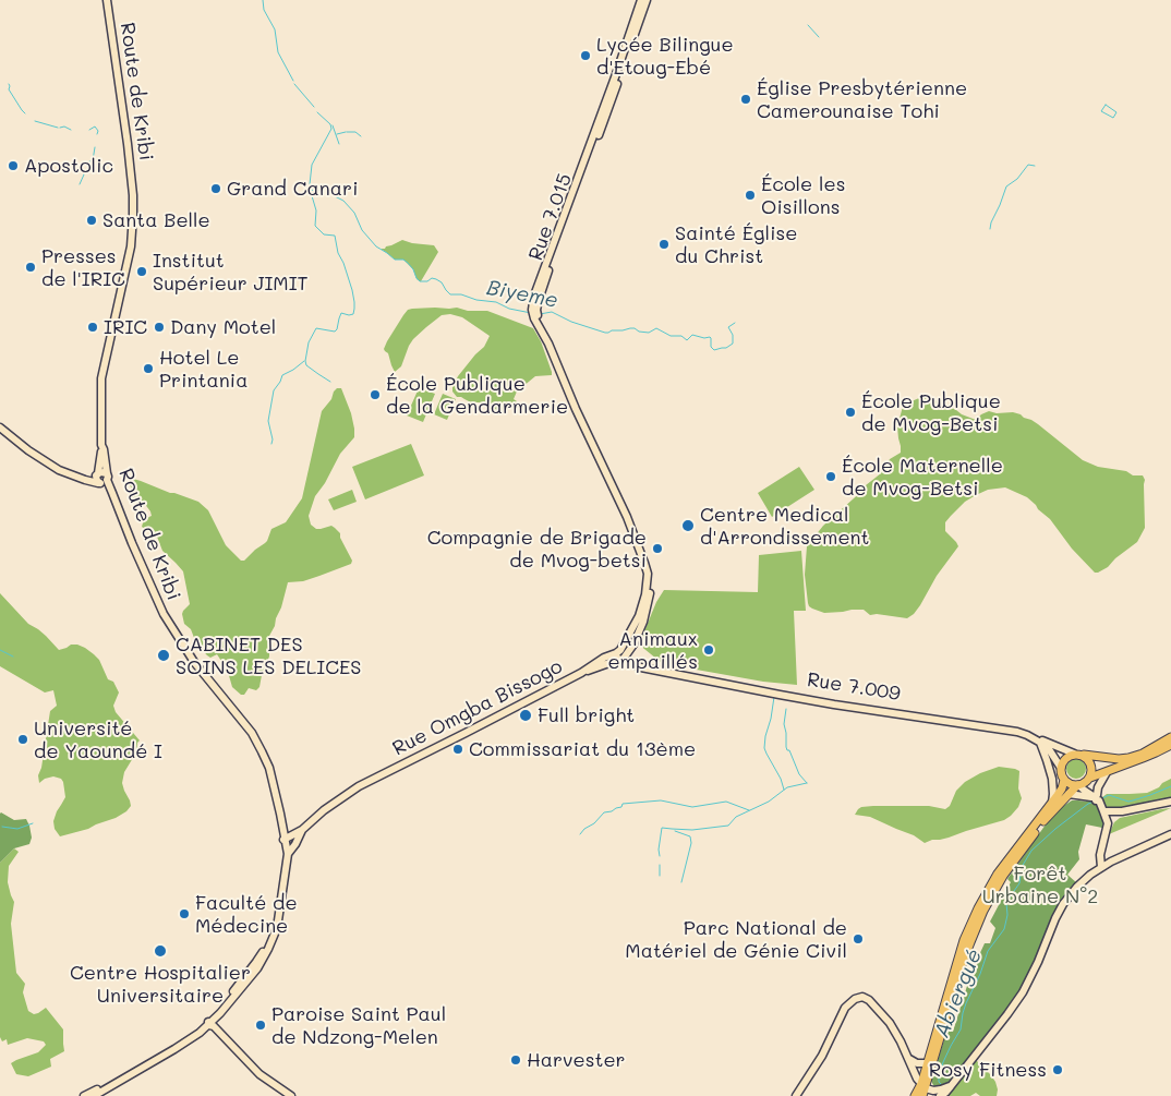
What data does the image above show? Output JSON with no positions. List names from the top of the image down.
{
  "streets": {
    "main road": [
      "Route de Kribi",
      "Rue 7.015",
      "Rue 7.009",
      "Rue Omgba Bissogo"
    ]
  },
  "crossings": [
    ["Route de Kribi", "Rue Omgba Bissogo"],
    ["Rue 7.015", "Rue 7.009"],
    ["Rue 7.015", "Rue Omgba Bissogo"],
    ["Rue 7.009", "Rue Omgba Bissogo"]
  ],
  "water": ["Biyeme", "Abiergué"],
  "parks": ["Forêt Urbaine N°2"],
  "places": [
    "Lycée Bilingue d'Etoug-Ebé",
    "Église Presbytérienne Camerounaise Tohi",
    "Apostolic",
    "Grand Canari",
    "École les Oisillons",
    "Santa Belle",
    "Sainté Église du Christ",
    "Presses de l'IRIC",
    "Institut Supérieur JIMIT",
    "IRIC",
    "Dany Motel",
    "Hotel Le Printania",
    "École Publique de la Gendarmerie",
    "École Publique de Mvog-Betsi",
    "École Maternelle de Mvog-Betsi",
    "Centre Medical d'Arrondissement",
    "Compagnie de Brigade de Mvog-betsi",
    "Animaux empaillés",
    "CABINET DES SOINS LES DELICES",
    "Full bright",
    "Université de Yaoundé I",
    "Commissariat du 13ème",
    "Faculté de Médecine",
    "Parc National de Matériel de Génie Civil",
    "Centre Hospitalier Universitaire",
    "Paroise Saint Paul de Ndzong-Melen",
    "Harvester",
    "Rosy Fitness"
  ]
}
